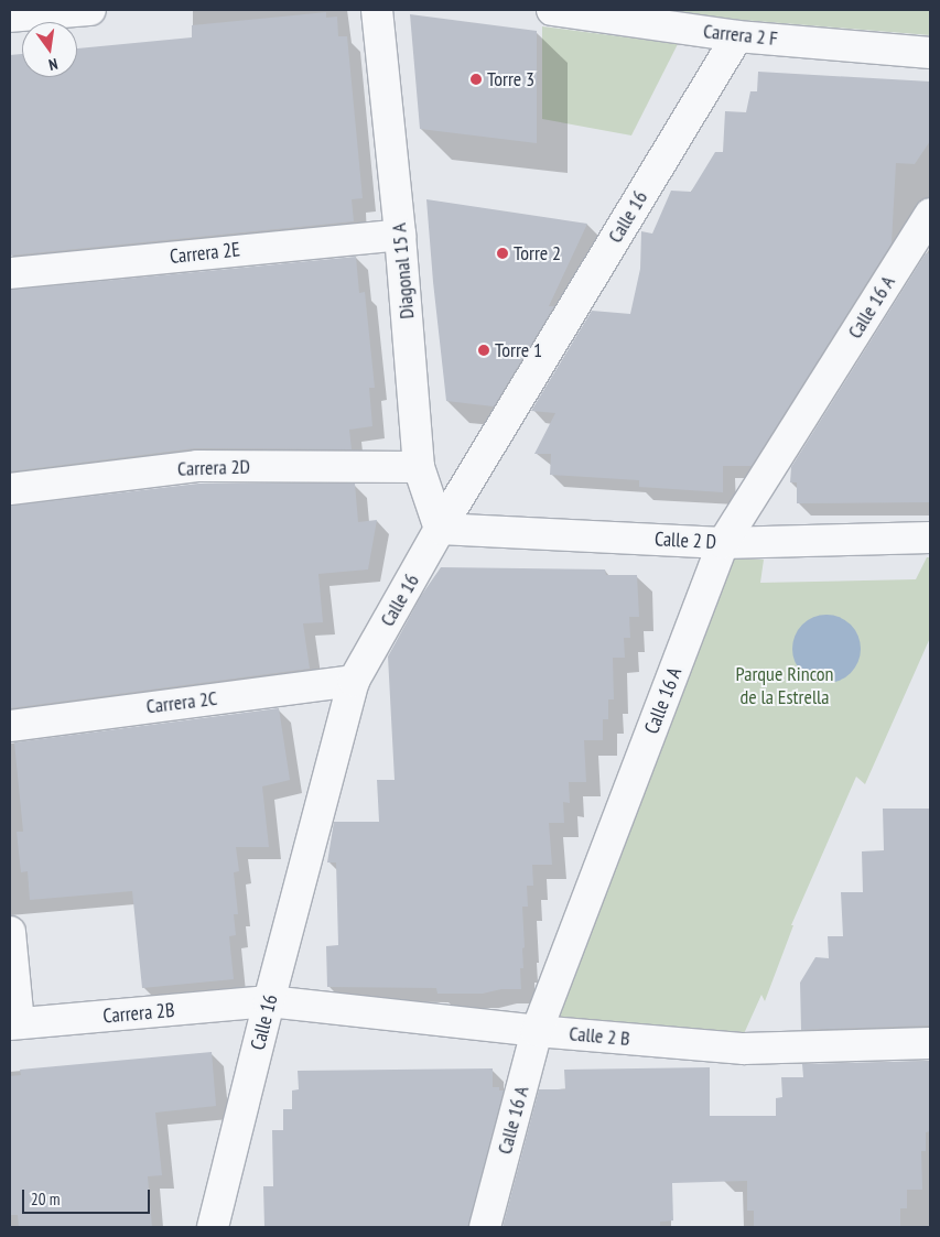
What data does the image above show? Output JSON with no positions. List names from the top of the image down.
{
  "streets": {
    "street": [
      "Carrera 2 F",
      "Calle 16",
      "Carrera 2E",
      "Diagonal 15 A",
      "Calle 16 A",
      "Carrera 2D",
      "Calle 2 D",
      "Carrera 2C",
      "Carrera 2B",
      "Calle 2 B"
    ]
  },
  "crossings": [
    ["Carrera 2 F", "Calle 16"],
    ["Calle 16", "Diagonal 15 A"],
    ["Calle 16", "Calle 2 D"],
    ["Calle 16", "Carrera 2C"],
    ["Calle 16", "Carrera 2B"],
    ["Calle 16", "Calle 2 B"],
    ["Carrera 2E", "Diagonal 15 A"],
    ["Diagonal 15 A", "Carrera 2D"],
    ["Diagonal 15 A", "Calle 2 D"],
    ["Calle 16 A", "Calle 2 D"],
    ["Calle 16 A", "Calle 2 B"],
    ["Carrera 2B", "Calle 2 B"]
  ],
  "parks": ["Parque Rincon de la Estrella"],
  "places": ["Torre 3", "Torre 2", "Torre 1"],
  "scale_bar": "20 m",
  "north": "bottom"
}
